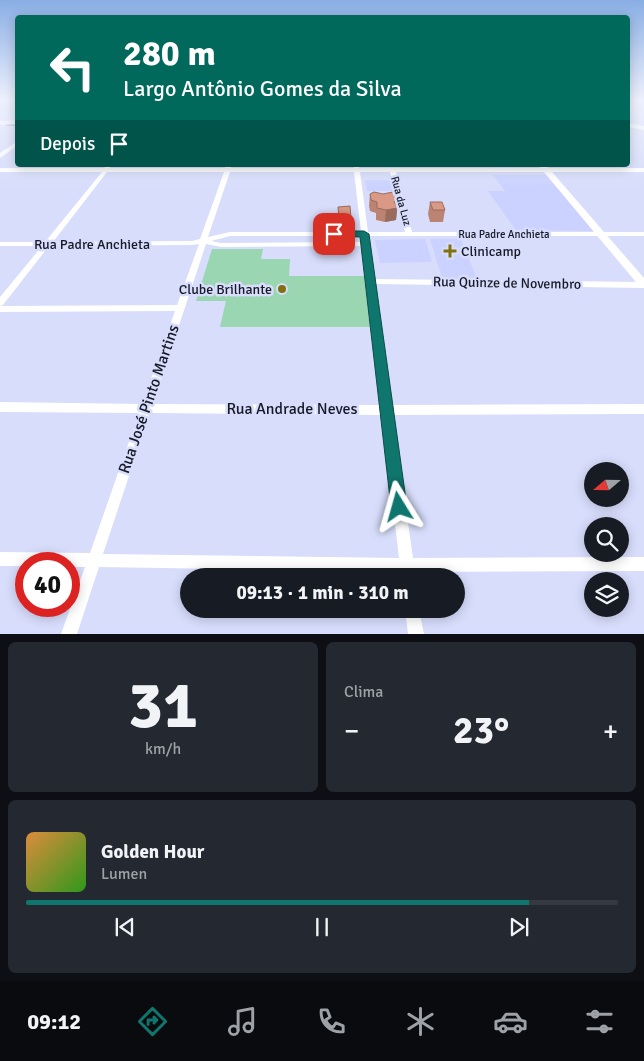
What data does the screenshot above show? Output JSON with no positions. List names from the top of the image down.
{
  "streets": {
    "street": [
      "Rua da Luz",
      "Rua Padre Anchieta",
      "Rua Quinze de Novembro",
      "Rua José Pinto Martins",
      "Rua Andrade Neves"
    ]
  },
  "crossings": [
    ["Rua da Luz", "Rua Padre Anchieta"],
    ["Rua Padre Anchieta", "Rua José Pinto Martins"],
    ["Rua José Pinto Martins", "Rua Andrade Neves"]
  ],
  "places": {
    "health": ["Clinicamp"],
    "other": ["Clube Brilhante"]
  },
  "north": "left",
  "page": {
    "turn": ["280 m", "Largo Antônio Gomes da Silva"],
    "then": "Depois",
    "limit": "40",
    "trip": "09:13 · 1 min · 310 m",
    "tile": [
      ["31", "km/h"],
      "Clima"
    ],
    "heat": ["−", "23°", "+"],
    "song": ["Golden Hour", "Lumen"],
    "tabs": "09:12"
  }
}
